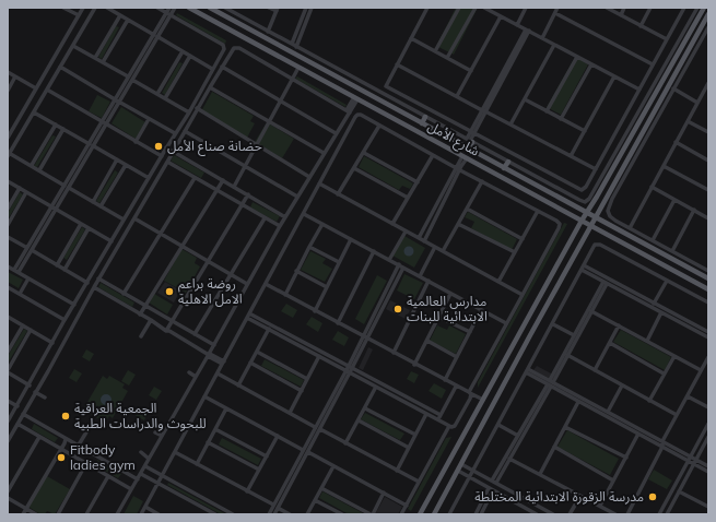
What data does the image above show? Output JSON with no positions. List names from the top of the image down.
{
  "streets": {
    "main road": ["شارع الأمل"]
  },
  "places": [
    "حضانة صناع الأمل",
    "روضة براعم الامل الاهلية",
    "مدارس العالمية الابتدائية للبنات",
    "الجمعية العراقية للبحوث والدراسات الطبية",
    "Fitbody ladies gym",
    "مدرسة الزقورة الابتدائية المختلطة"
  ]
}
